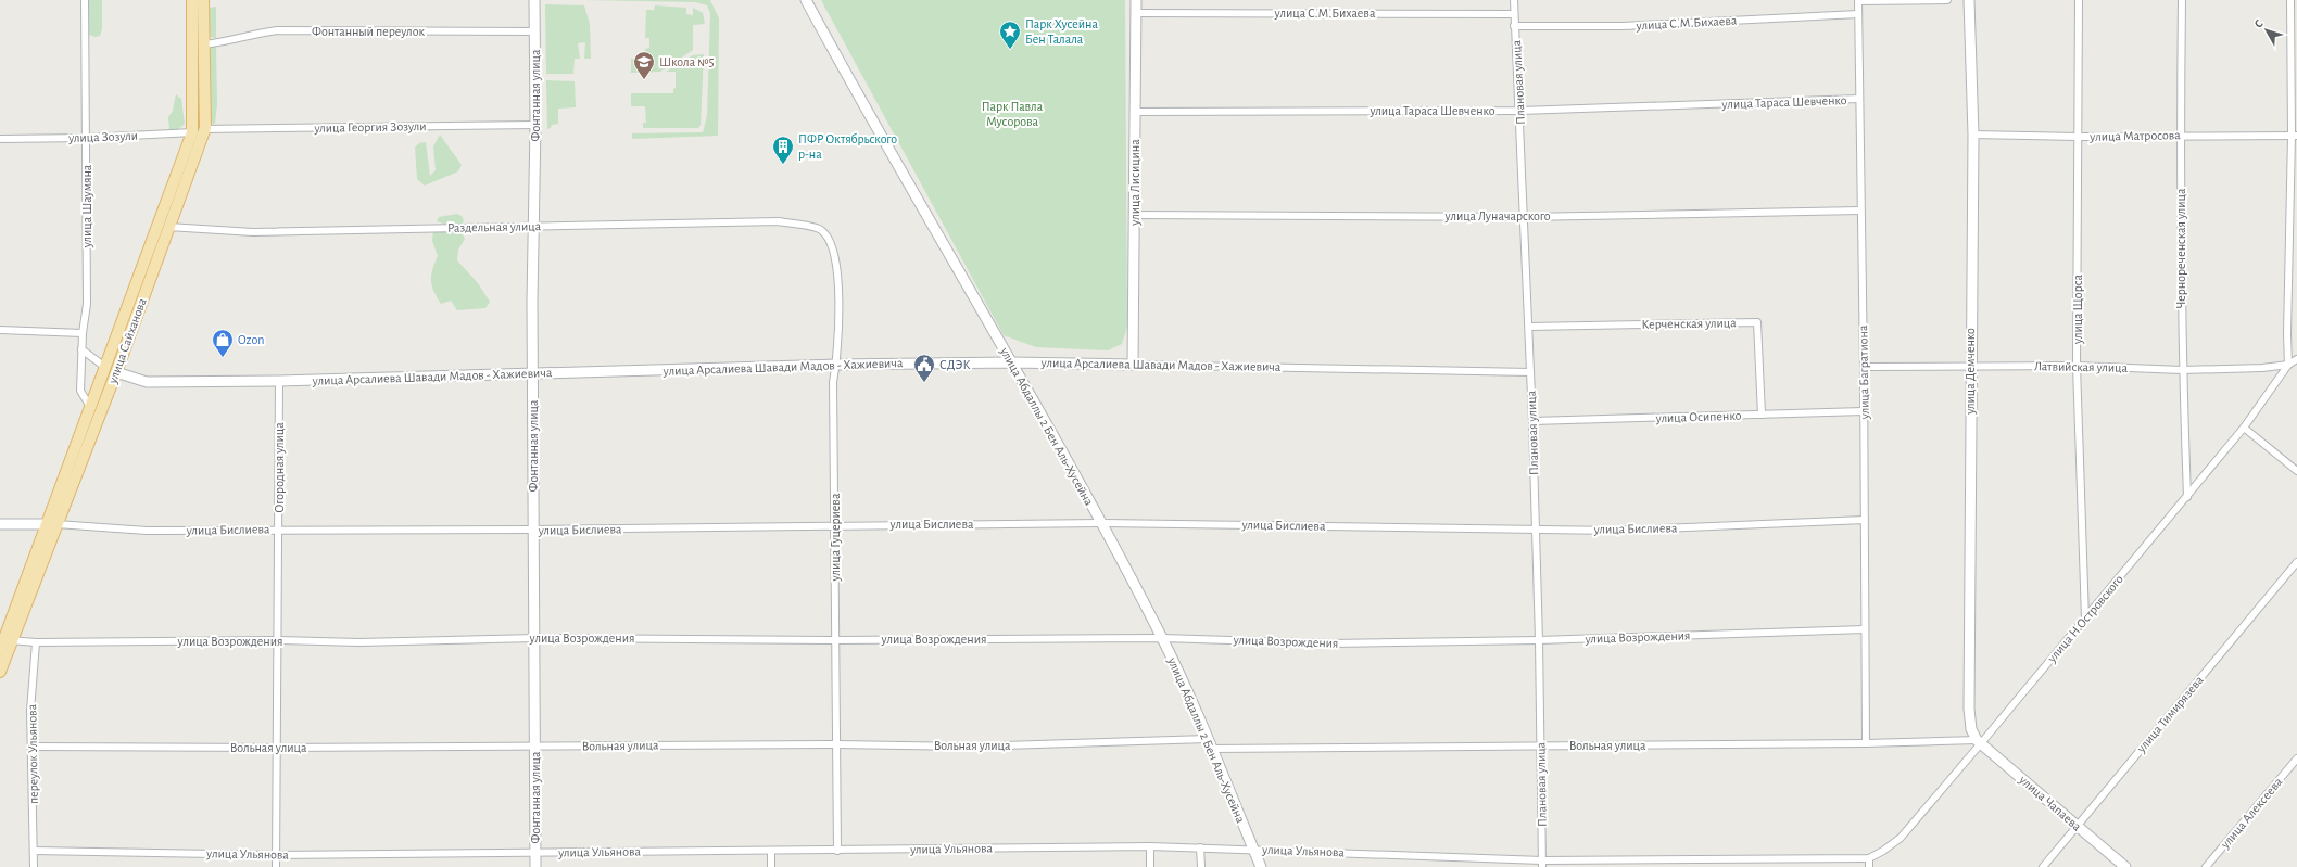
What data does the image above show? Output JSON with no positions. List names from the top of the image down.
{
  "streets": {
    "main road": ["улица Сайханова"],
    "street": [
      "улица С.М.Бихаева",
      "Фонтанный переулок",
      "Плановая улица",
      "Фонтанная улица",
      "улица Тараса Шевченко",
      "улица Георгия Зозули",
      "улица Матросова",
      "улица Зозули",
      "улица Лисицина",
      "улица Шаумяна",
      "улица Луначарского",
      "Раздельная улица",
      "Чернореченская улица",
      "улица Щорса",
      "Керченская улица",
      "улица Арсалиева Шавади Мадов - Хажиевича",
      "Латвийская улица",
      "улица Демченко",
      "улица Багратиона",
      "улица Осипенко",
      "улица Абдаллы 2 Бен Аль-Хусейна",
      "Огородная улица",
      "улица Бислиева",
      "улица Гуцериева",
      "улица Н.Островского",
      "улица Возрождения",
      "улица Тимирязева",
      "Вольная улица",
      "переулок Ульянова",
      "улица Чапаева",
      "улица Алексеева",
      "улица Ульянова"
    ]
  },
  "crossings": [
    ["улица С.М.Бихаева", "Плановая улица"],
    ["улица С.М.Бихаева", "улица Лисицина"],
    ["улица С.М.Бихаева", "улица Багратиона"],
    ["Фонтанный переулок", "Фонтанная улица"],
    ["Фонтанный переулок", "улица Сайханова"],
    ["Плановая улица", "улица Тараса Шевченко"],
    ["Плановая улица", "улица Луначарского"],
    ["Плановая улица", "Керченская улица"],
    ["Плановая улица", "улица Арсалиева Шавади Мадов - Хажиевича"],
    ["Плановая улица", "улица Осипенко"],
    ["Плановая улица", "улица Бислиева"],
    ["Плановая улица", "улица Возрождения"],
    ["Плановая улица", "Вольная улица"],
    ["Плановая улица", "улица Ульянова"],
    ["Фонтанная улица", "улица Георгия Зозули"],
    ["Фонтанная улица", "Раздельная улица"],
    ["Фонтанная улица", "улица Арсалиева Шавади Мадов - Хажиевича"],
    ["Фонтанная улица", "улица Бислиева"],
    ["Фонтанная улица", "улица Возрождения"],
    ["Фонтанная улица", "Вольная улица"],
    ["Фонтанная улица", "улица Ульянова"],
    ["улица Тараса Шевченко", "улица Лисицина"],
    ["улица Тараса Шевченко", "улица Багратиона"],
    ["улица Георгия Зозули", "улица Зозули"],
    ["улица Георгия Зозули", "улица Сайханова"],
    ["улица Матросова", "Чернореченская улица"],
    ["улица Матросова", "улица Щорса"],
    ["улица Матросова", "улица Демченко"],
    ["улица Зозули", "улица Шаумяна"],
    ["улица Зозули", "улица Сайханова"],
    ["улица Лисицина", "улица Луначарского"],
    ["улица Лисицина", "улица Арсалиева Шавади Мадов - Хажиевича"],
    ["улица Шаумяна", "улица Сайханова"],
    ["улица Луначарского", "улица Багратиона"],
    ["Раздельная улица", "улица Сайханова"],
    ["Раздельная улица", "улица Гуцериева"],
    ["Чернореченская улица", "Латвийская улица"],
    ["Чернореченская улица", "улица Н.Островского"],
    ["улица Щорса", "Латвийская улица"],
    ["улица Щорса", "улица Н.Островского"],
    ["Керченская улица", "улица Осипенко"],
    ["улица Сайханова", "улица Арсалиева Шавади Мадов - Хажиевича"],
    ["улица Сайханова", "улица Бислиева"],
    ["улица Сайханова", "улица Возрождения"],
    ["улица Арсалиева Шавади Мадов - Хажиевича", "улица Абдаллы 2 Бен Аль-Хусейна"],
    ["улица Арсалиева Шавади Мадов - Хажиевича", "Огородная улица"],
    ["улица Арсалиева Шавади Мадов - Хажиевича", "улица Гуцериева"],
    ["Латвийская улица", "улица Демченко"],
    ["Латвийская улица", "улица Багратиона"],
    ["Латвийская улица", "улица Н.Островского"],
    ["улица Демченко", "улица Н.Островского"],
    ["улица Демченко", "Вольная улица"],
    ["улица Демченко", "улица Чапаева"],
    ["улица Багратиона", "улица Осипенко"],
    ["улица Багратиона", "улица Бислиева"],
    ["улица Багратиона", "улица Возрождения"],
    ["улица Багратиона", "Вольная улица"],
    ["улица Абдаллы 2 Бен Аль-Хусейна", "улица Бислиева"],
    ["улица Абдаллы 2 Бен Аль-Хусейна", "улица Возрождения"],
    ["улица Абдаллы 2 Бен Аль-Хусейна", "Вольная улица"],
    ["улица Абдаллы 2 Бен Аль-Хусейна", "улица Ульянова"],
    ["Огородная улица", "улица Бислиева"],
    ["Огородная улица", "улица Возрождения"],
    ["Огородная улица", "Вольная улица"],
    ["Огородная улица", "улица Ульянова"],
    ["улица Бислиева", "улица Гуцериева"],
    ["улица Гуцериева", "улица Возрождения"],
    ["улица Гуцериева", "Вольная улица"],
    ["улица Гуцериева", "улица Ульянова"],
    ["улица Н.Островского", "Вольная улица"],
    ["улица Н.Островского", "улица Чапаева"],
    ["улица Н.Островского", "улица Ульянова"],
    ["улица Возрождения", "переулок Ульянова"],
    ["улица Тимирязева", "улица Чапаева"],
    ["Вольная улица", "переулок Ульянова"],
    ["Вольная улица", "улица Чапаева"],
    ["переулок Ульянова", "улица Ульянова"]
  ],
  "parks": ["Парк Павла Мусорова"],
  "places": {
    "place": ["Парк Хусейна Бен Талала"],
    "school or university": ["Школа №5"],
    "building": ["ПФР Октябрьского р-на"],
    "shop": ["Ozon"],
    "public building": ["СДЭК"]
  },
  "north": "top left"
}
